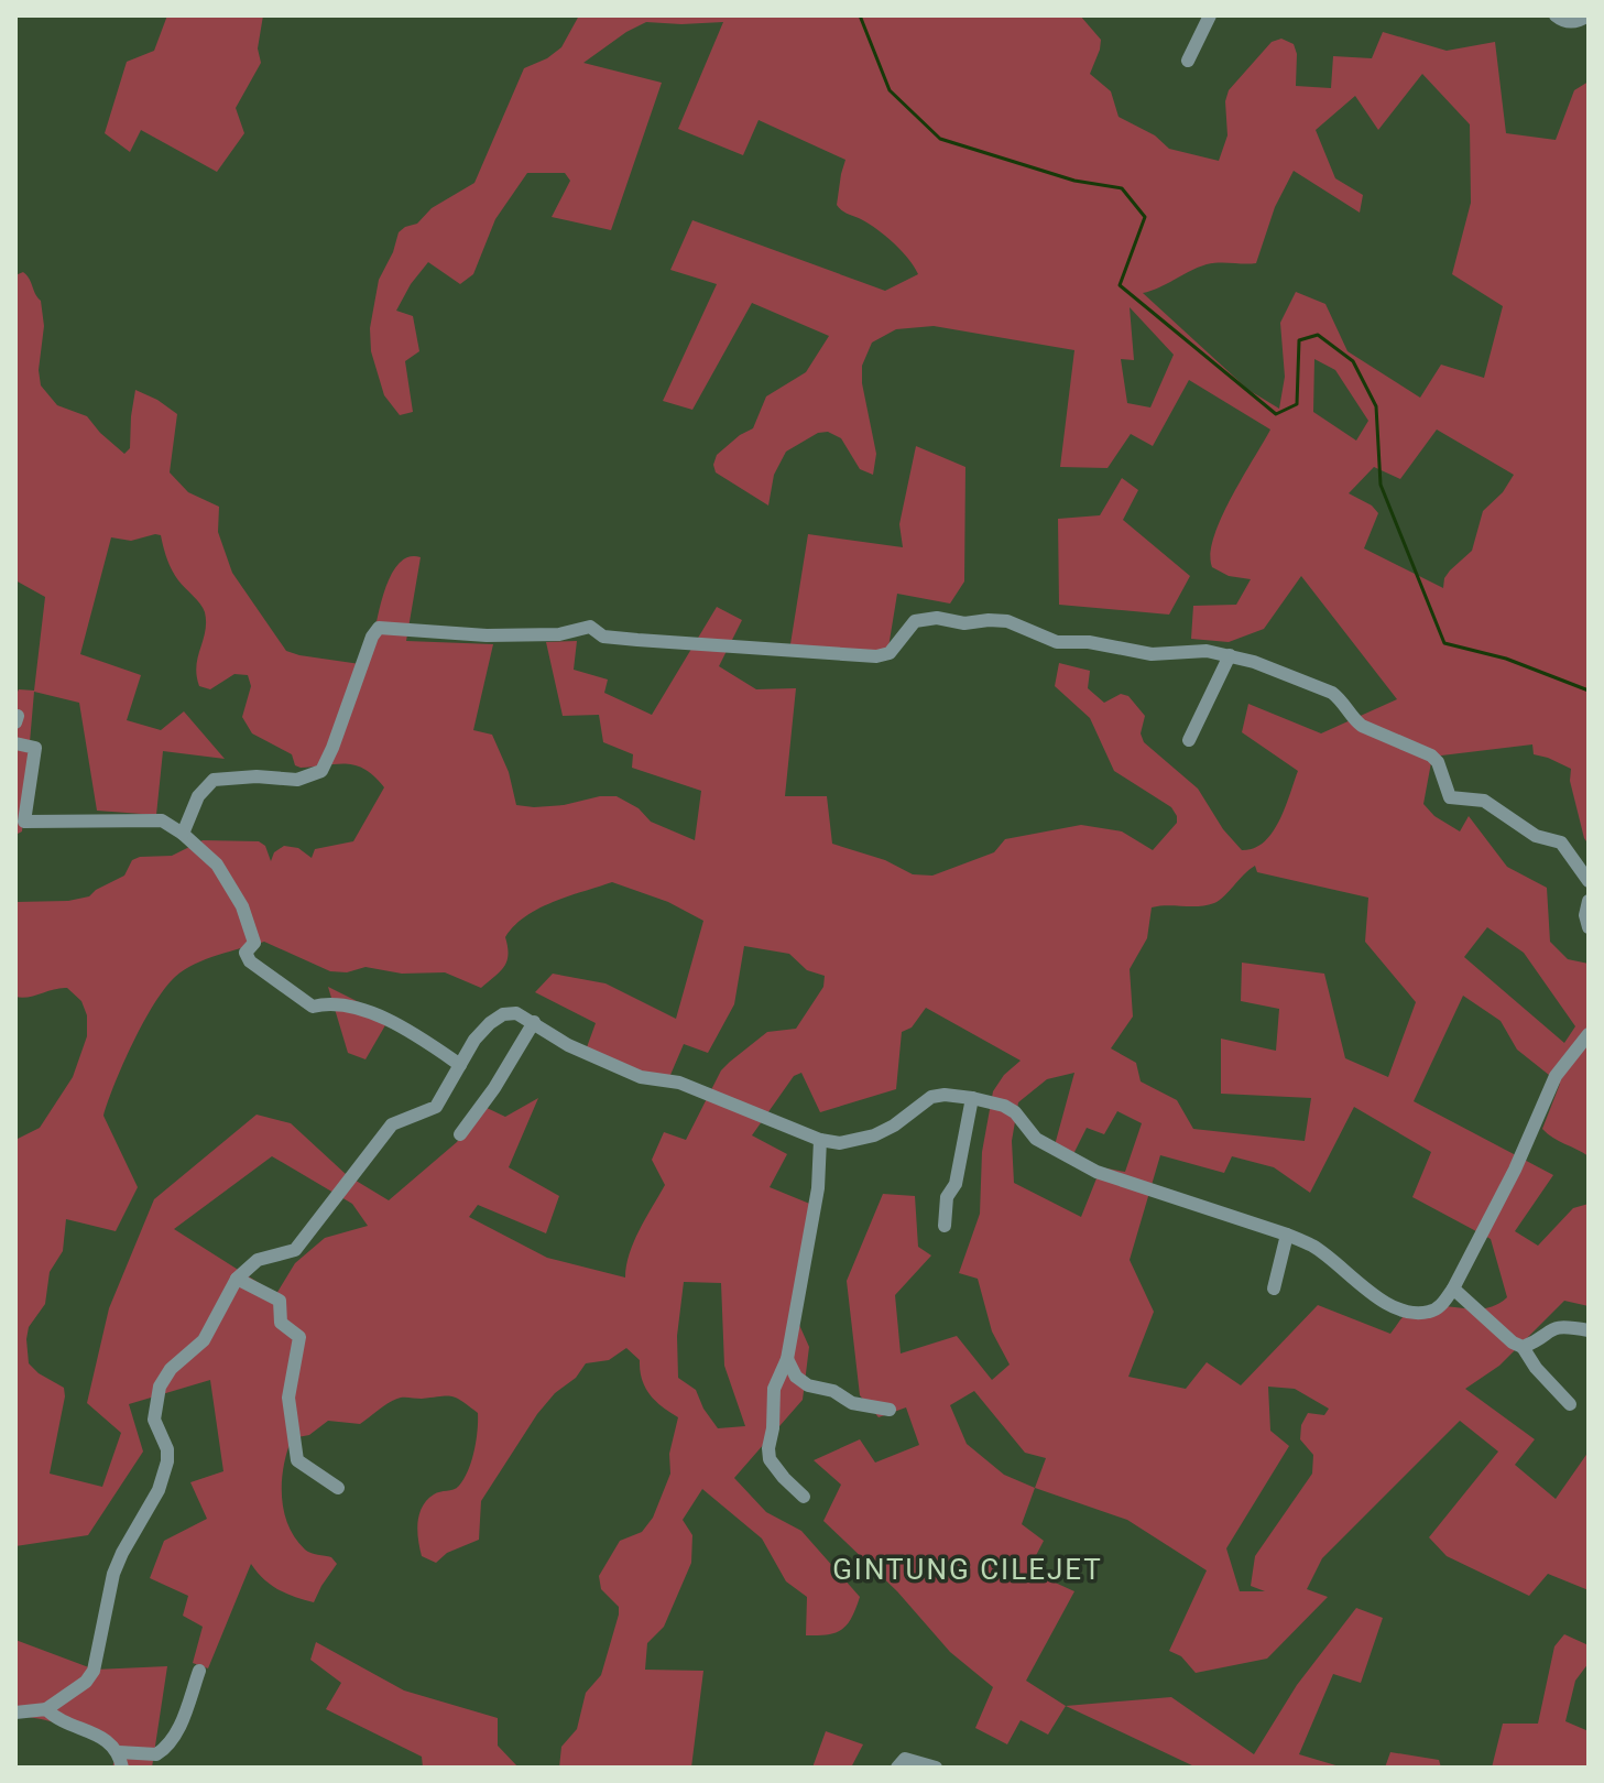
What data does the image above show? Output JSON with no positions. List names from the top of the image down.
{
  "districts": ["GINTUNG CILEJET"]
}
